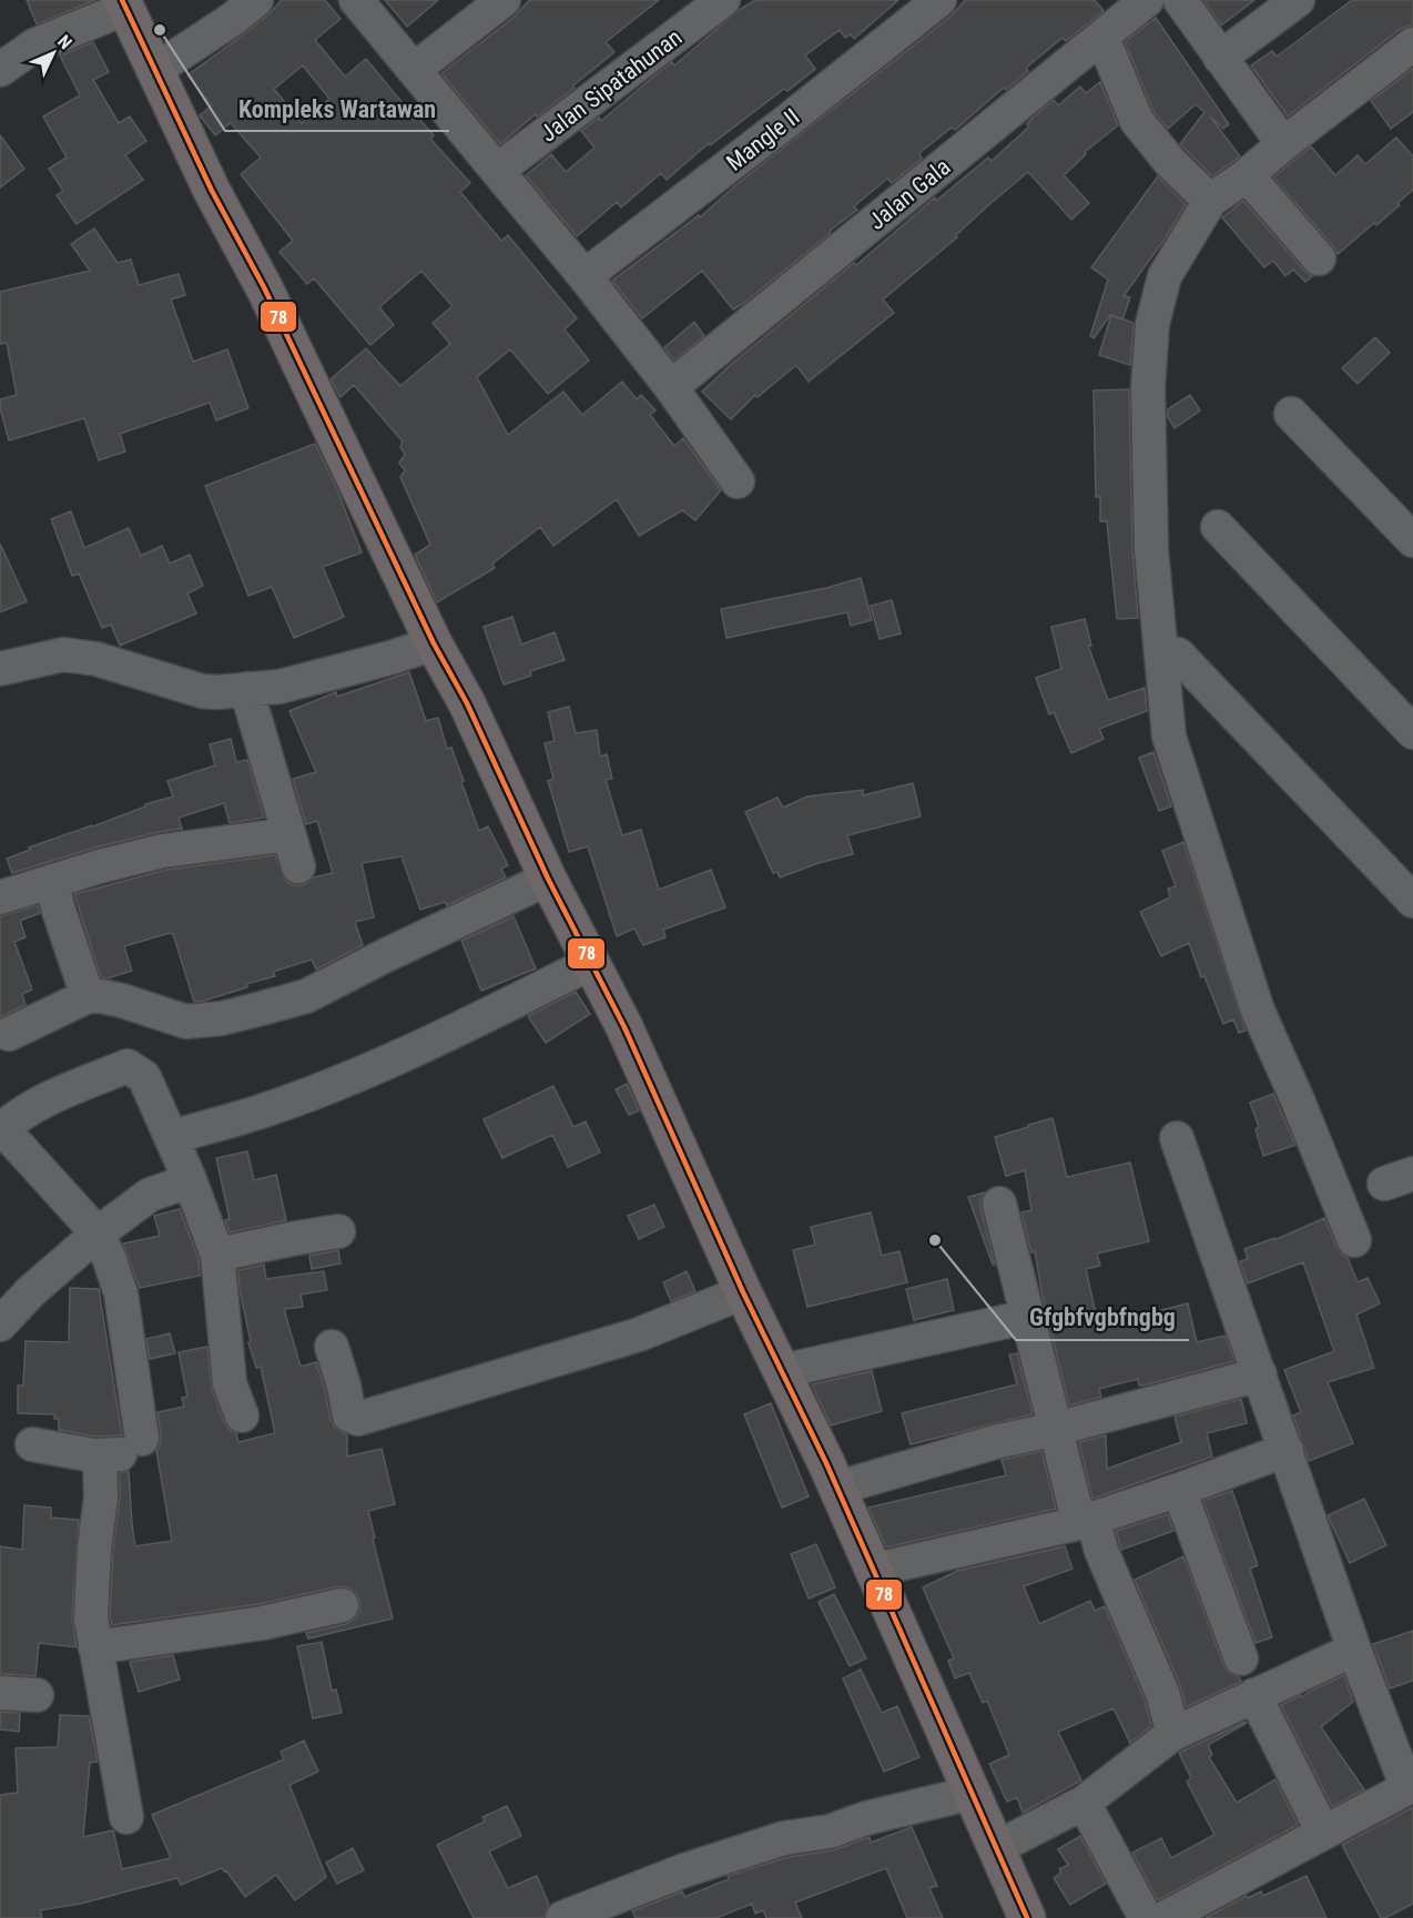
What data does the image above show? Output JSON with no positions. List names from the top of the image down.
{
  "streets": {
    "street": ["Jalan Sipatahunan", "Mangle II", "Jalan Gala"]
  },
  "places": ["Kompleks Wartawan", "Gfgbfvgbfngbg"],
  "lines": ["transit line 78"],
  "north": "top right"
}
